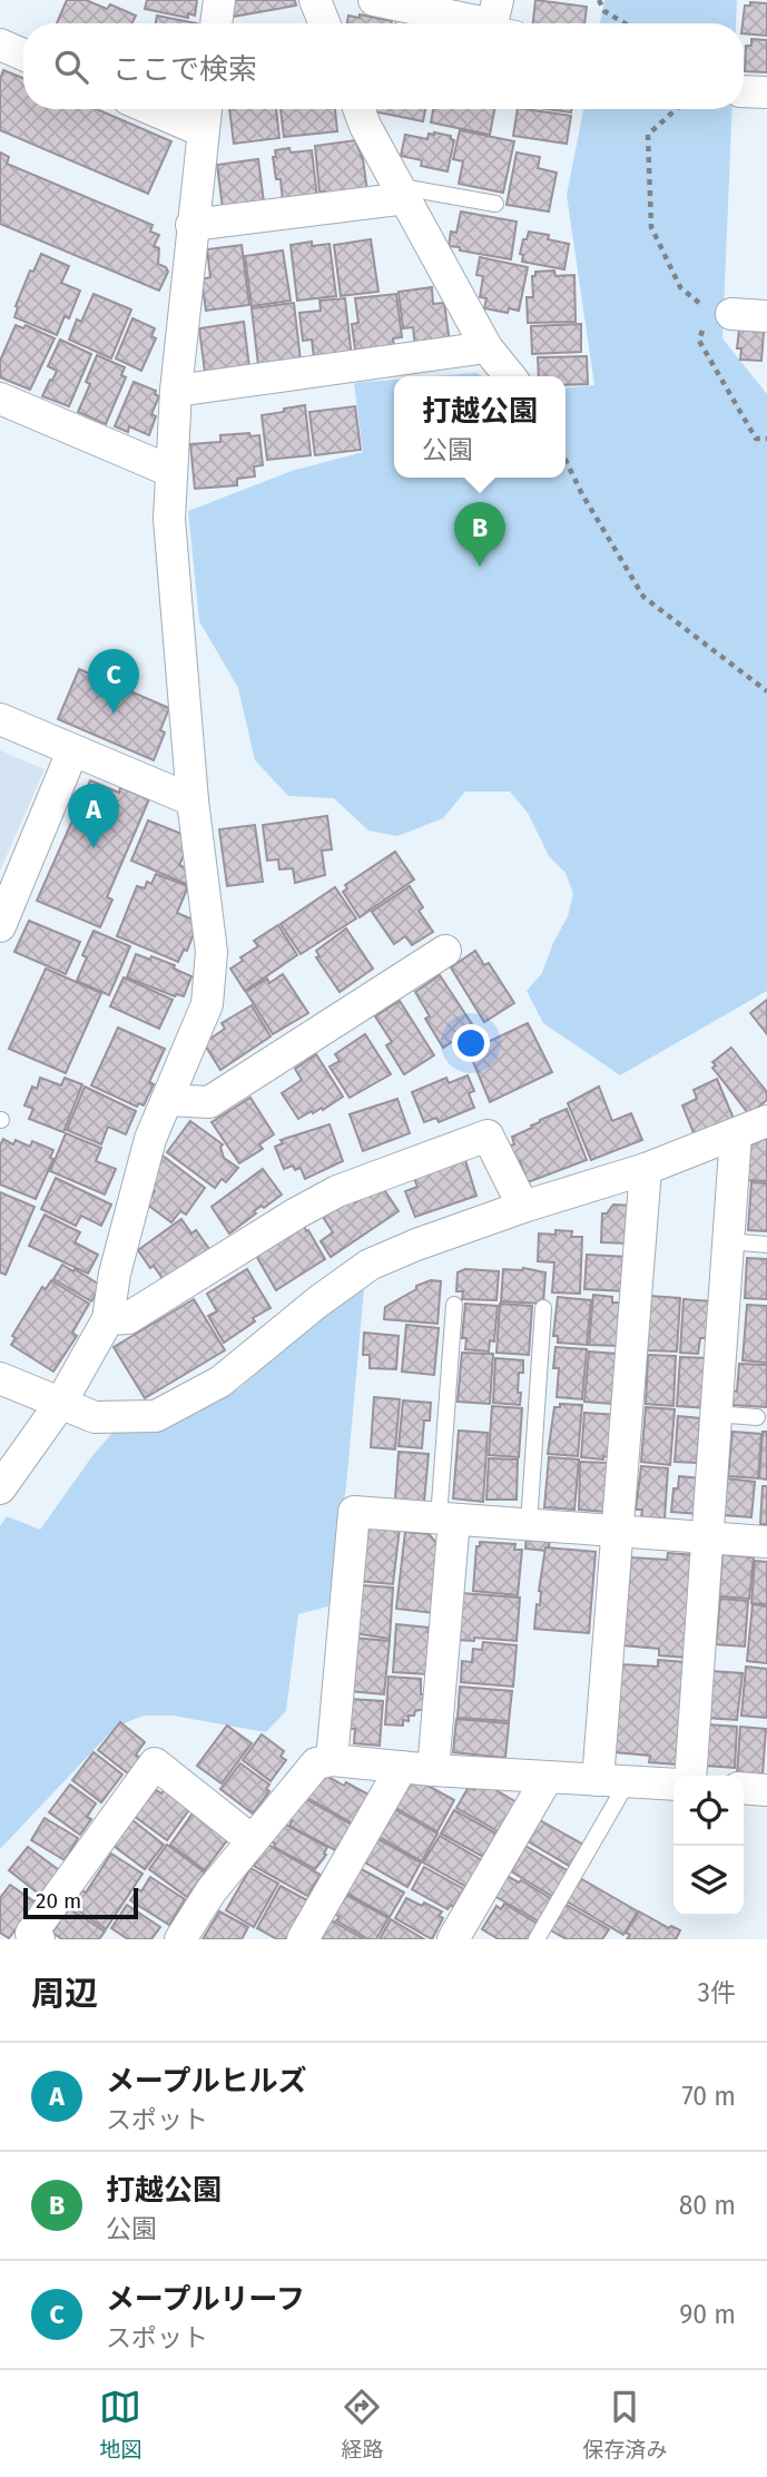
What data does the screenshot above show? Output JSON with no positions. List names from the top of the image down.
{
  "scale_bar": "20 m",
  "page": {
    "search": "ここで検索",
    "popup": ["打越公園", "公園"],
    "pins": ["B", "C", "A"],
    "scale": "20 m",
    "heading": ["周辺", "3件"],
    "list": [
      {
        "mark": "A",
        "name": "メープルヒルズ",
        "note": "スポット",
        "value": "70 m"
      },
      {
        "mark": "B",
        "name": "打越公園",
        "note": "公園",
        "value": "80 m"
      },
      {
        "mark": "C",
        "name": "メープルリーフ",
        "note": "スポット",
        "value": "90 m"
      }
    ],
    "nav": ["地図", "経路", "保存済み"]
  }
}
